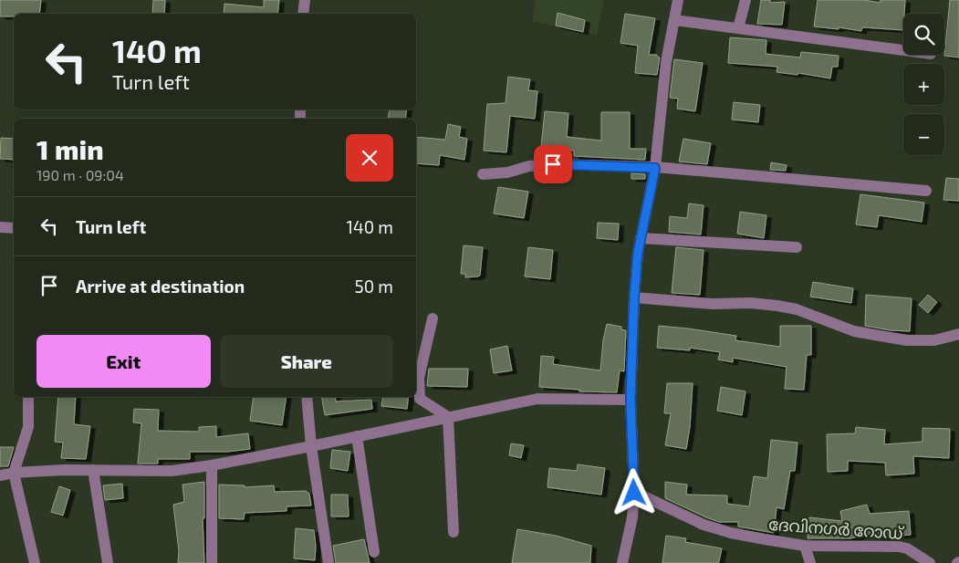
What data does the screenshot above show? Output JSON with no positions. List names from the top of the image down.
{
  "streets": {
    "street": ["ദേവിനഗർ റോഡ്"]
  },
  "page": {
    "map_buttons": ["+", "−"],
    "turn": ["140 m", "Turn left"],
    "heading": ["1 min", "190 m · 09:04"],
    "list": [
      {
        "name": "Turn left",
        "value": "140 m"
      },
      {
        "name": "Arrive at destination",
        "value": "50 m"
      }
    ],
    "buttons": ["Exit", "Share"]
  }
}
